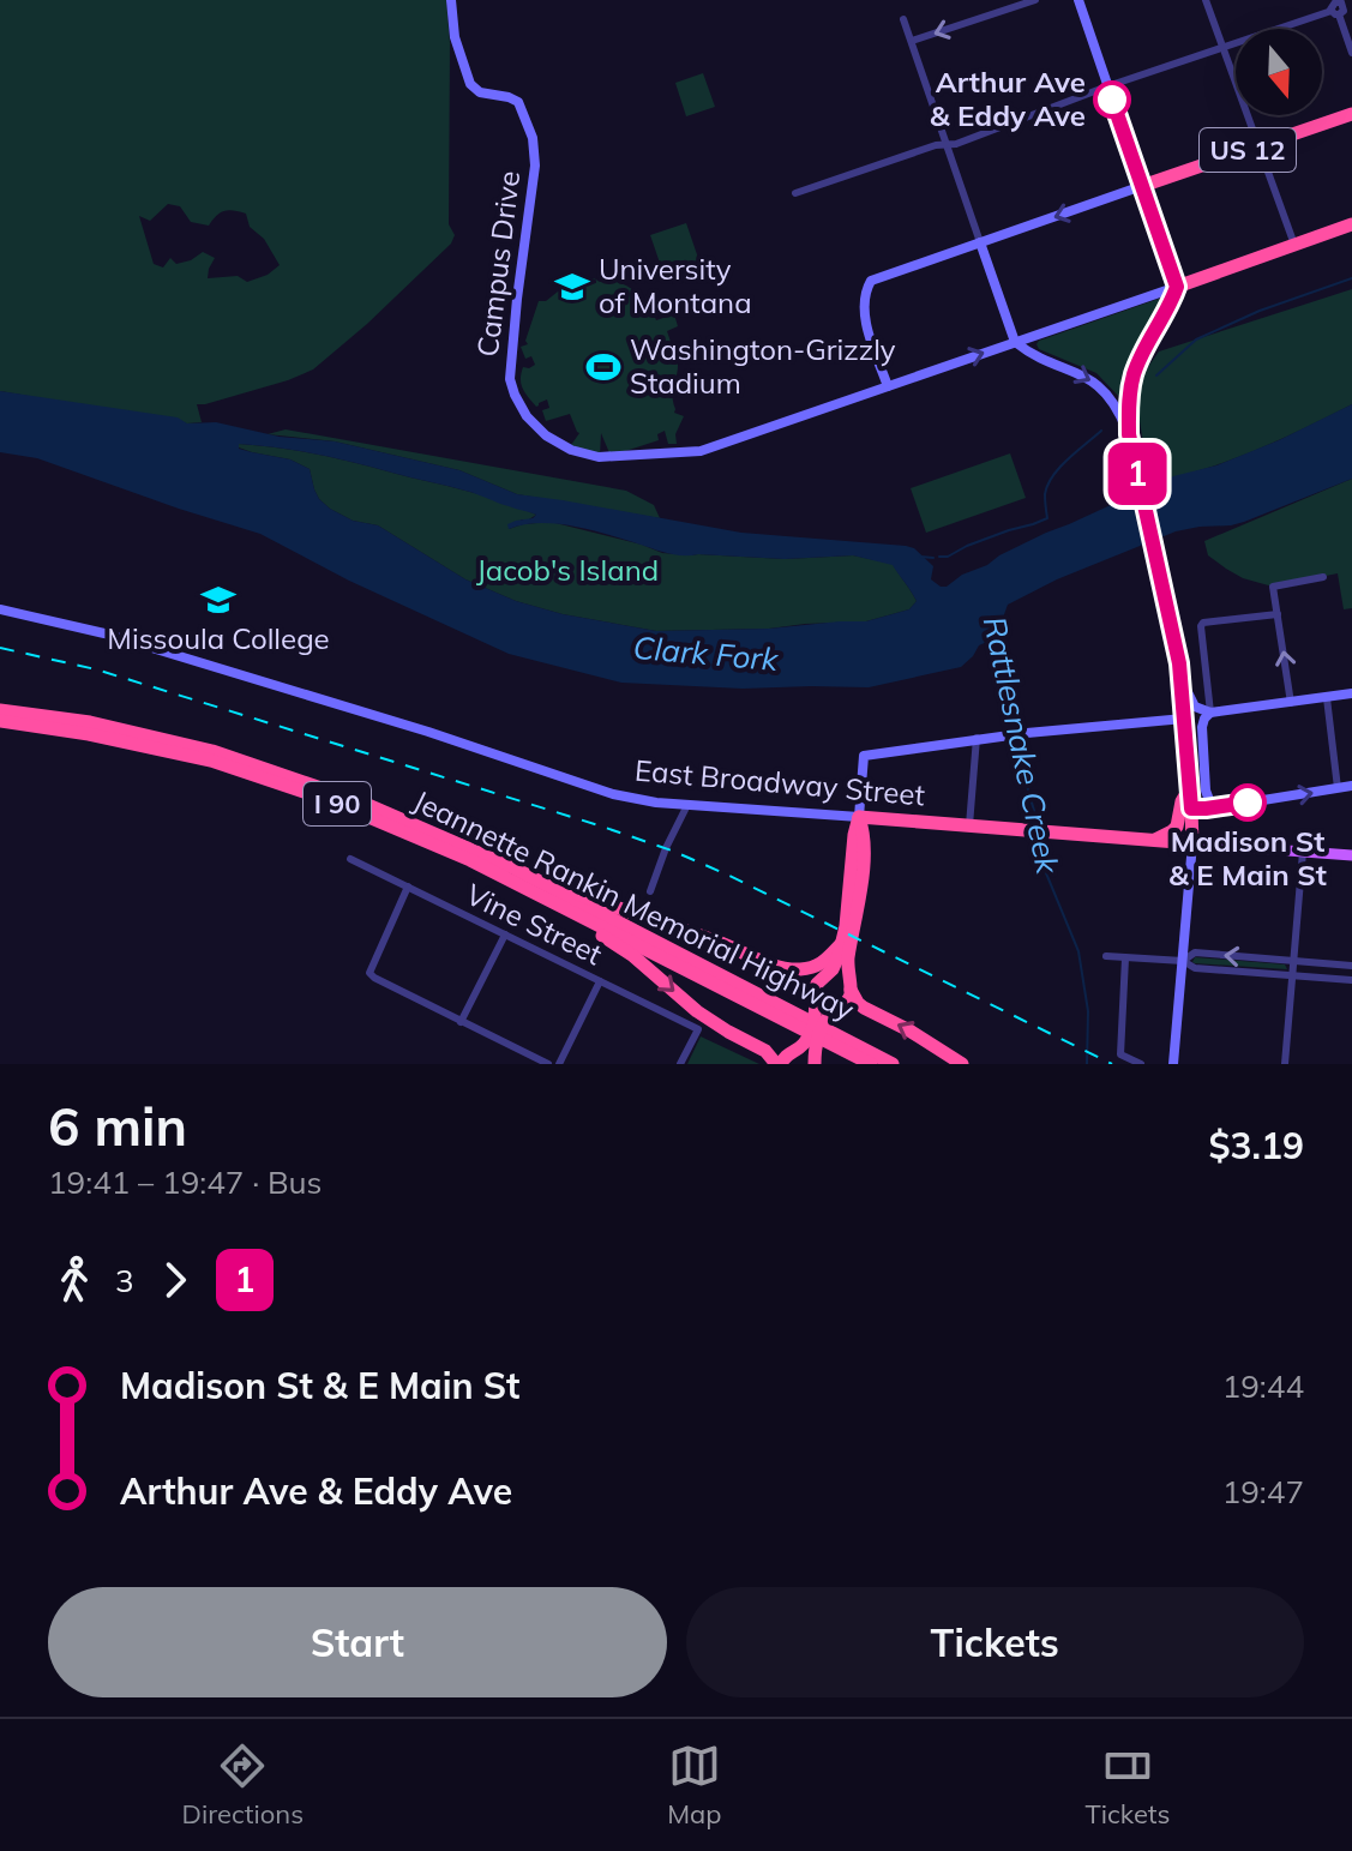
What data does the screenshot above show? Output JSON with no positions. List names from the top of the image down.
{
  "streets": {
    "highway": [
      "US 12",
      "East Broadway Street",
      "I 90",
      "Jeannette Rankin Memorial Highway"
    ],
    "street": ["Campus Drive", "Vine Street"]
  },
  "crossings": [
    ["I 90", "Jeannette Rankin Memorial Highway"]
  ],
  "water": ["Clark Fork", "Rattlesnake Creek"],
  "parks": ["Jacob's Island"],
  "places": {
    "other": ["Arthur Ave & Eddy Ave", "Madison St & E Main St"],
    "school or university": ["University of Montana", "Missoula College"],
    "sports": ["Washington-Grizzly Stadium"]
  },
  "lines": ["bus line 1"],
  "north": "bottom",
  "page": {
    "on_map": "1",
    "heading": ["6 min", "19:41 – 19:47 · Bus", "$3.19"],
    "legs": ["3", "1"],
    "list": [
      {
        "name": "Madison St & E Main St",
        "value": "19:44"
      },
      {
        "name": "Arthur Ave & Eddy Ave",
        "value": "19:47"
      }
    ],
    "buttons": ["Start", "Tickets"],
    "tabs": ["Directions", "Map", "Tickets"]
  }
}
